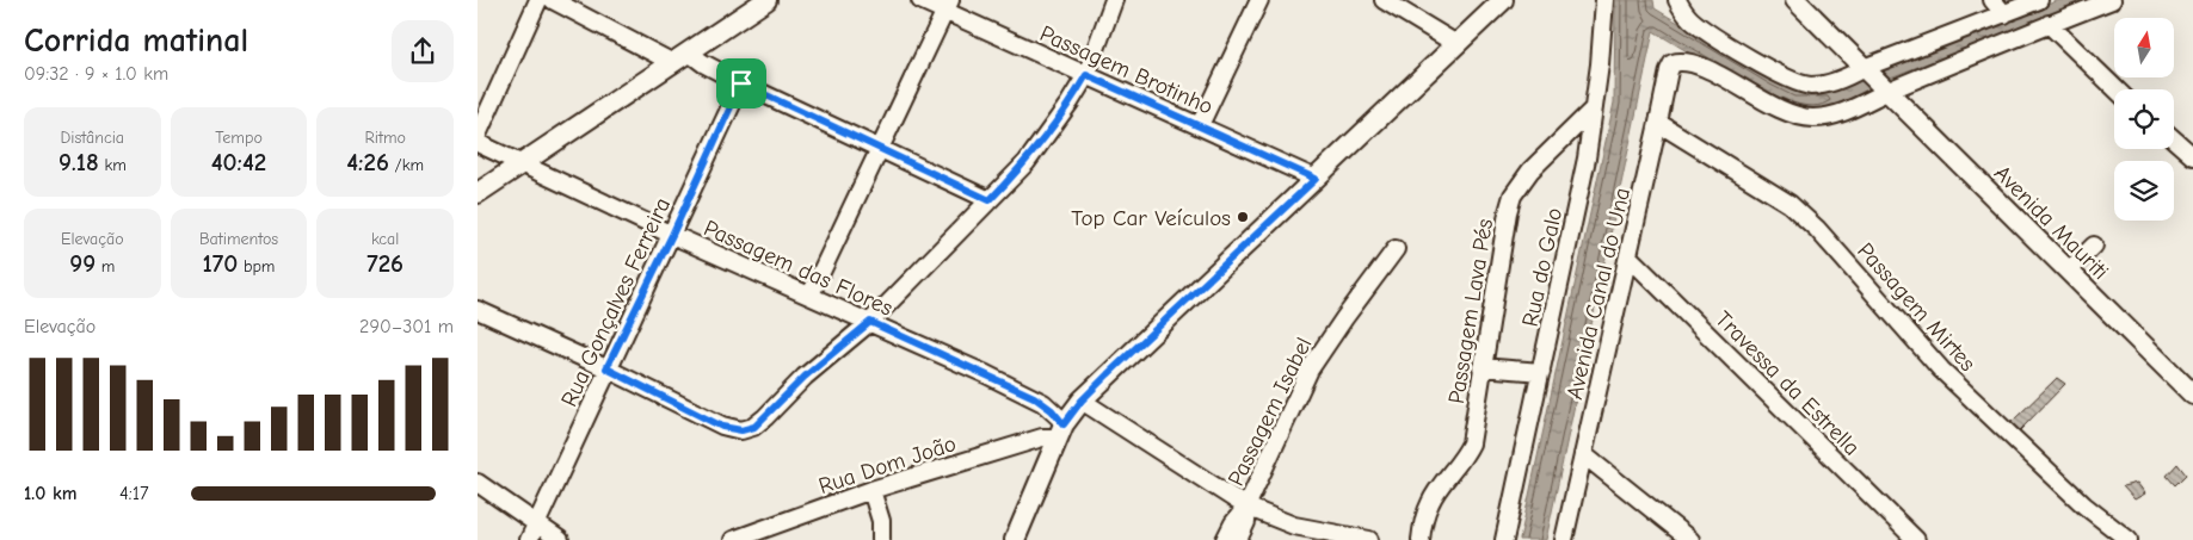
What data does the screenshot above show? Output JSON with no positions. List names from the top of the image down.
{
  "streets": {
    "main road": ["Avenida Mauriti"],
    "street": [
      "Passagem Brotinho",
      "Passagem das Flores",
      "Rua do Galo",
      "Avenida Canal do Una",
      "Rua Gonçalves Ferreira",
      "Passagem Mirtes",
      "Passagem Lava Pés",
      "Travessa da Estrella",
      "Passagem Isabel",
      "Rua Dom João"
    ]
  },
  "crossings": [
    ["Avenida Mauriti", "Avenida Canal do Una"],
    ["Passagem das Flores", "Rua Gonçalves Ferreira"],
    ["Passagem das Flores", "Rua Dom João"],
    ["Rua do Galo", "Passagem Lava Pés"],
    ["Avenida Canal do Una", "Passagem Mirtes"],
    ["Avenida Canal do Una", "Travessa da Estrella"]
  ],
  "places": ["Top Car Veículos"],
  "north": "top",
  "page": {
    "heading": ["Corrida matinal", "09:32 · 9 × 1.0 km"],
    "stats": [
      ["Distância", "9.18 km"],
      ["Tempo", "40:42"],
      ["Ritmo", "4:26 /km"],
      ["Elevação", "99 m"],
      ["Batimentos", "170 bpm"],
      ["kcal", "726"]
    ],
    "chart": ["Elevação", "290–301 m"],
    "list": [
      {
        "name": "1.0 km",
        "note": "4:17"
      }
    ]
  }
}
